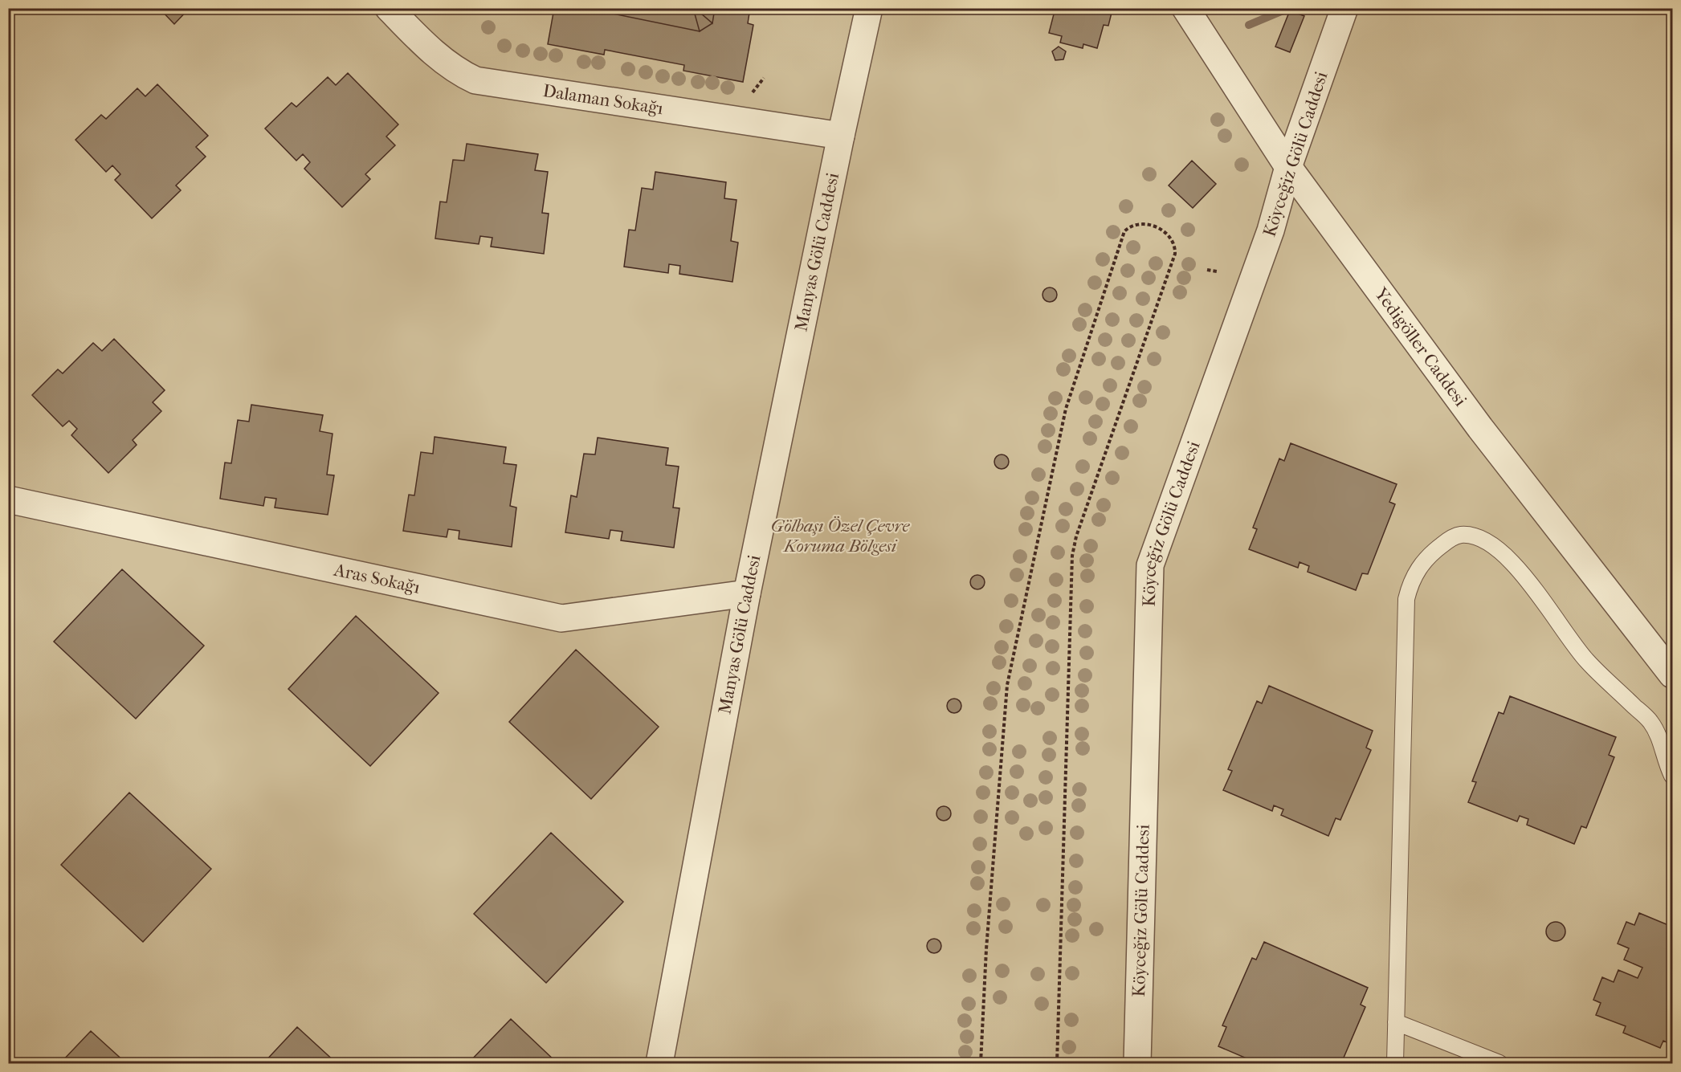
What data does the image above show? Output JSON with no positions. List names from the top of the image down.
{
  "streets": {
    "street": [
      "Dalaman Sokağı",
      "Köyceğiz Gölü Caddesi",
      "Manyas Gölü Caddesi",
      "Yedigöller Caddesi",
      "Aras Sokağı"
    ]
  },
  "crossings": [
    ["Dalaman Sokağı", "Manyas Gölü Caddesi"],
    ["Köyceğiz Gölü Caddesi", "Yedigöller Caddesi"],
    ["Manyas Gölü Caddesi", "Aras Sokağı"]
  ],
  "parks": ["Gölbaşı Özel Çevre Koruma Bölgesi"]
}
